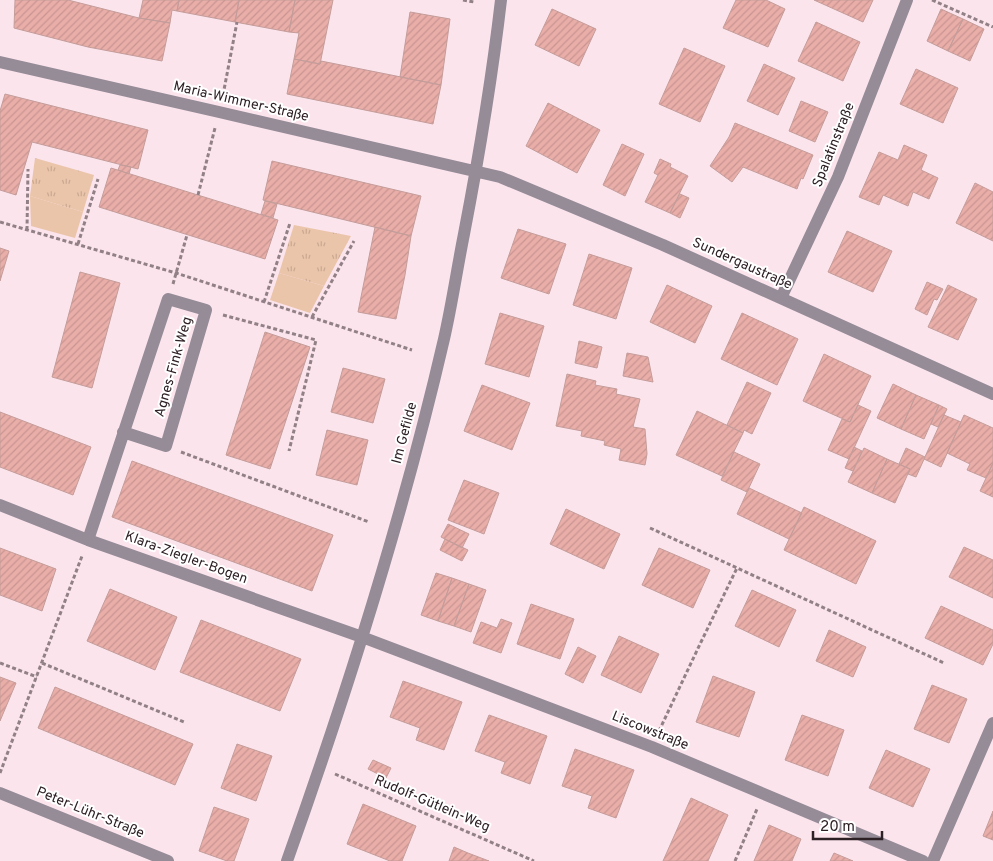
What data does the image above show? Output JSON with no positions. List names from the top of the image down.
{
  "streets": {
    "street": [
      "Maria-Wimmer-Straße",
      "Spalatinstraße",
      "Sundergaustraße",
      "Agnes-Fink-Weg",
      "Im Gefilde",
      "Klara-Ziegler-Bogen",
      "Liscowstraße",
      "Peter-Lühr-Straße"
    ],
    "path": ["Rudolf-Gütlein-Weg"]
  },
  "crossings": [
    ["Maria-Wimmer-Straße", "Sundergaustraße"],
    ["Maria-Wimmer-Straße", "Im Gefilde"],
    ["Spalatinstraße", "Sundergaustraße"],
    ["Sundergaustraße", "Im Gefilde"],
    ["Agnes-Fink-Weg", "Klara-Ziegler-Bogen"],
    ["Im Gefilde", "Klara-Ziegler-Bogen"],
    ["Im Gefilde", "Liscowstraße"],
    ["Im Gefilde", "Rudolf-Gütlein-Weg"],
    ["Klara-Ziegler-Bogen", "Liscowstraße"]
  ],
  "scale_bar": "20 m"
}
